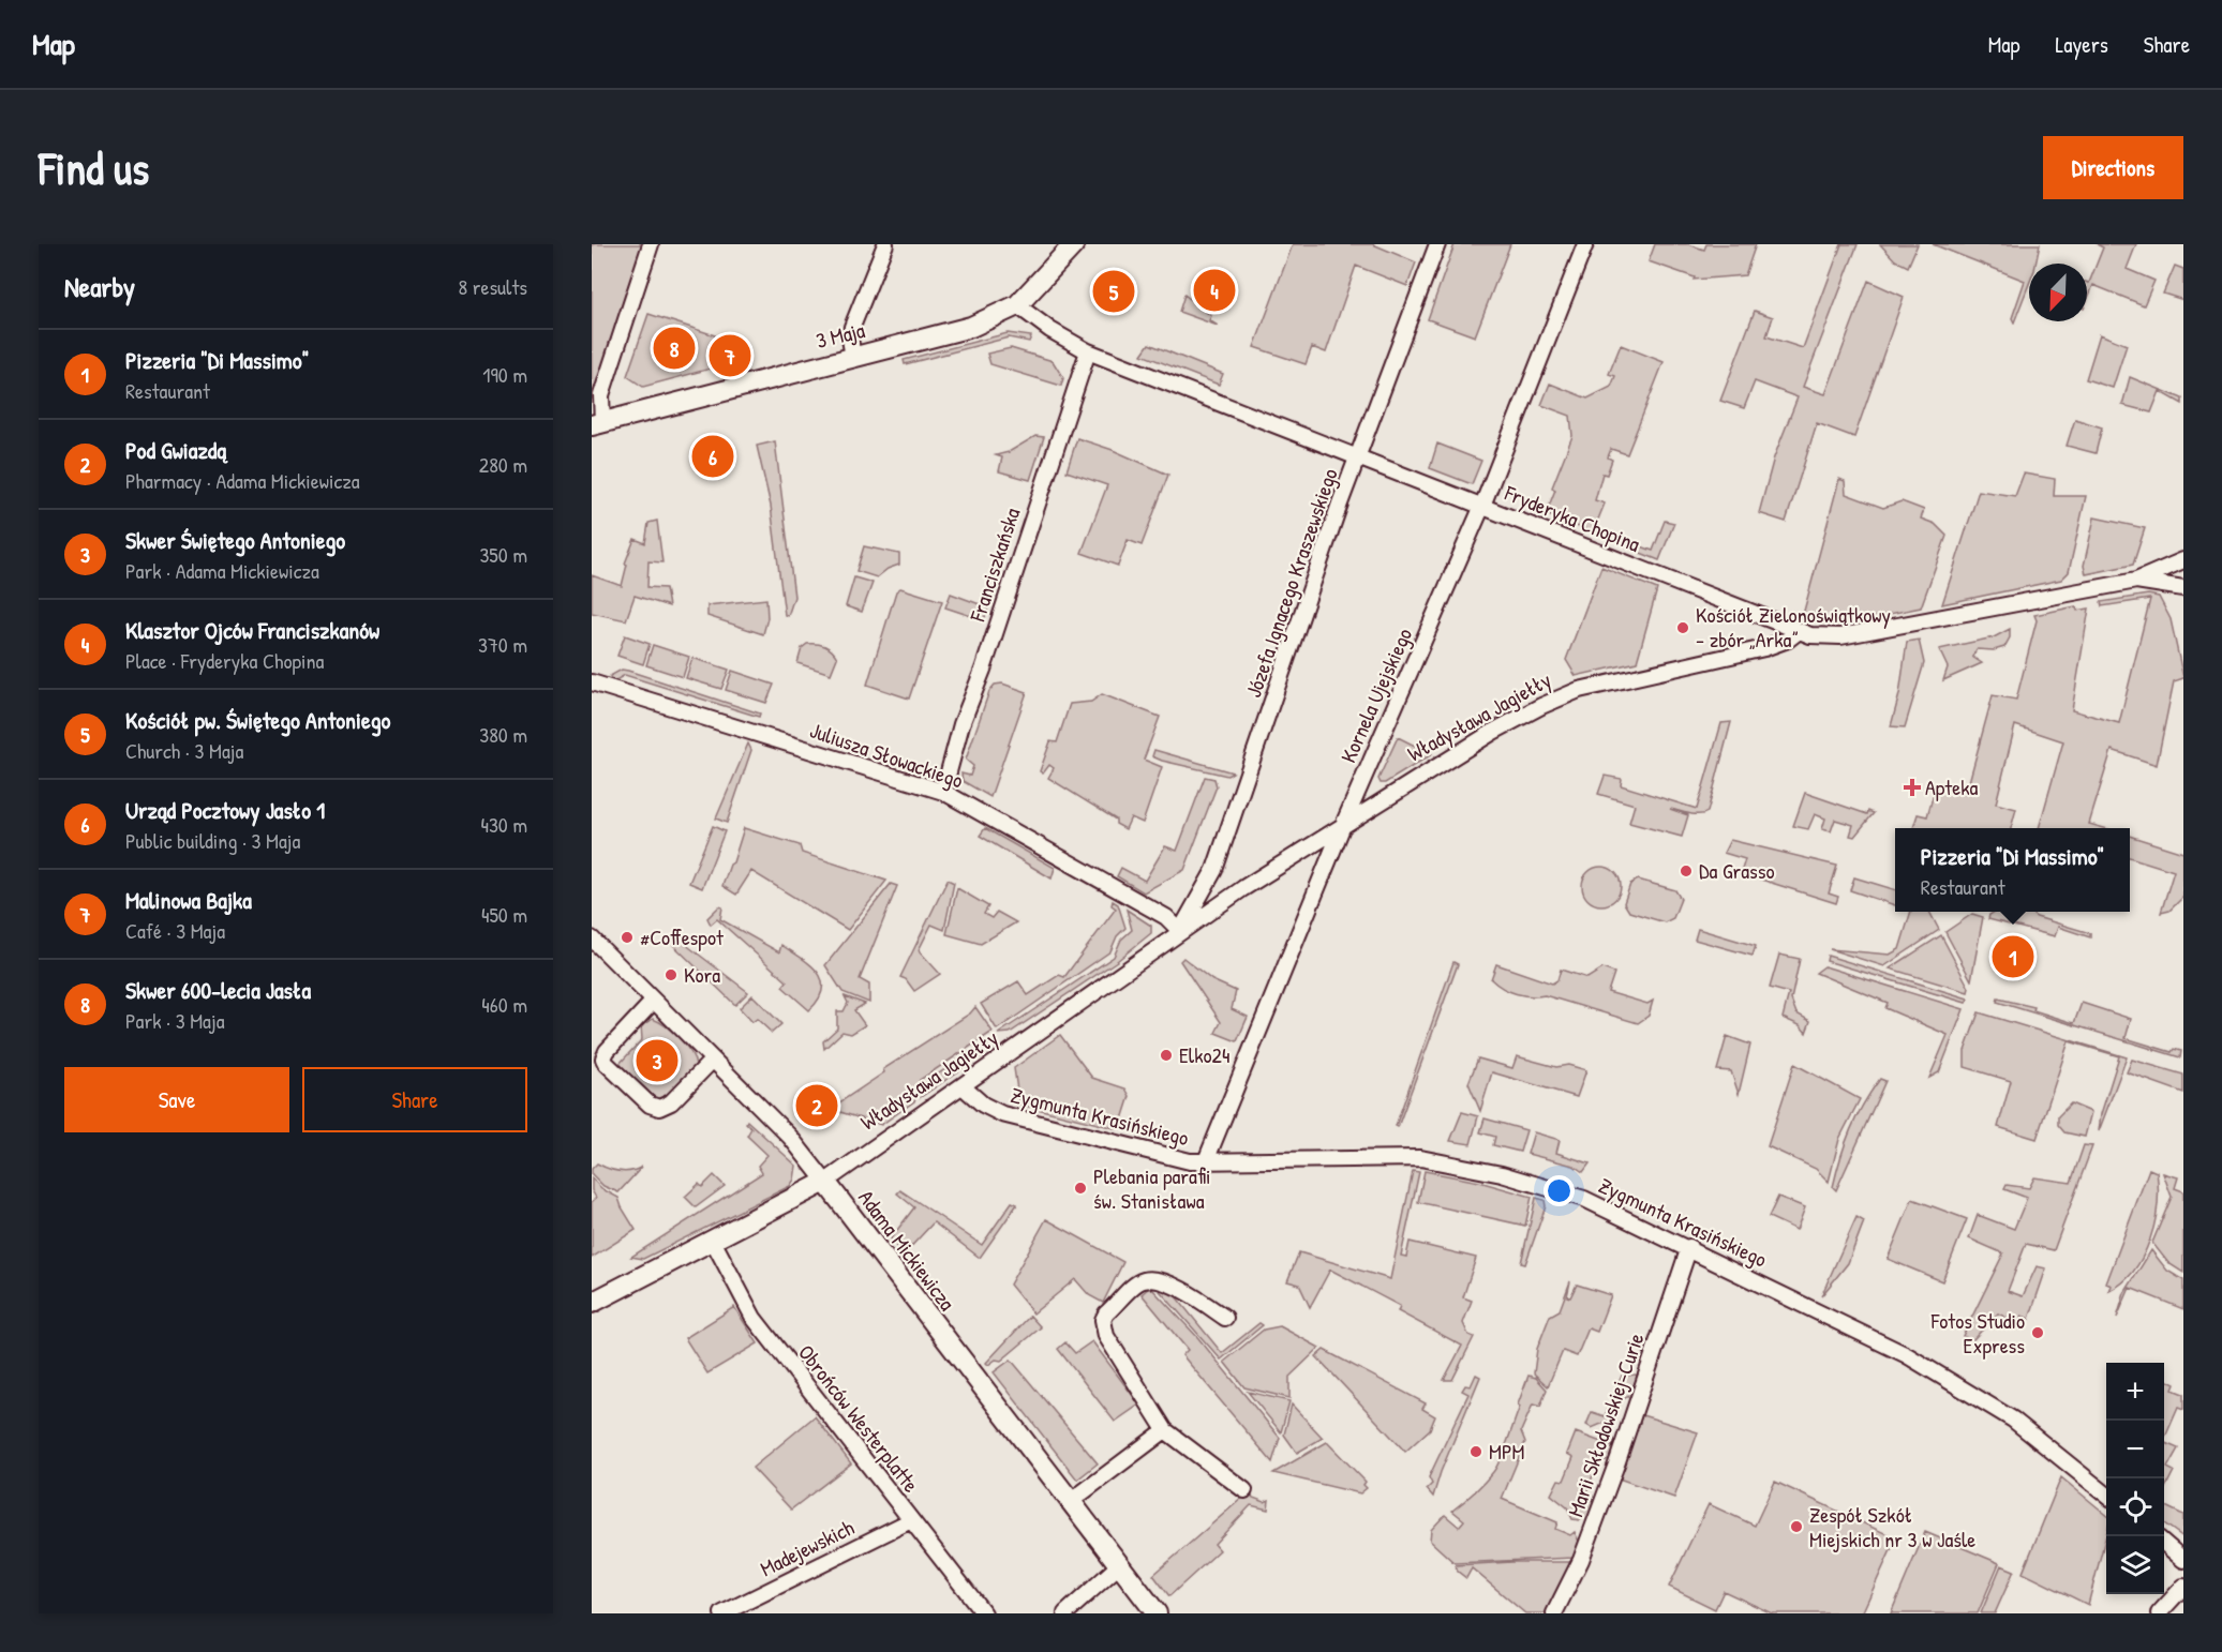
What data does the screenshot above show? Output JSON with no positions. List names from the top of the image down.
{
  "streets": {
    "street": [
      "3 Maja",
      "Fryderyka Chopina",
      "Franciszkańska",
      "Józefa Ignacego Kraszewskiego",
      "Kornela Ujejskiego",
      "Władysława Jagiełły",
      "Juliusza Słowackiego",
      "Zygmunta Krasińskiego",
      "Adama Mickiewicza",
      "Obrońców Westerplatte",
      "Marii Skłodowskiej-Curie",
      "Madejewskich"
    ]
  },
  "crossings": [
    ["3 Maja", "Fryderyka Chopina"],
    ["Fryderyka Chopina", "Franciszkańska"],
    ["Fryderyka Chopina", "Józefa Ignacego Kraszewskiego"],
    ["Fryderyka Chopina", "Kornela Ujejskiego"],
    ["Fryderyka Chopina", "Władysława Jagiełły"],
    ["Franciszkańska", "Juliusza Słowackiego"],
    ["Józefa Ignacego Kraszewskiego", "Władysława Jagiełły"],
    ["Józefa Ignacego Kraszewskiego", "Juliusza Słowackiego"],
    ["Kornela Ujejskiego", "Władysława Jagiełły"],
    ["Kornela Ujejskiego", "Zygmunta Krasińskiego"],
    ["Władysława Jagiełły", "Juliusza Słowackiego"],
    ["Władysława Jagiełły", "Zygmunta Krasińskiego"],
    ["Władysława Jagiełły", "Adama Mickiewicza"],
    ["Władysława Jagiełły", "Obrońców Westerplatte"],
    ["Zygmunta Krasińskiego", "Marii Skłodowskiej-Curie"],
    ["Obrońców Westerplatte", "Madejewskich"]
  ],
  "places": {
    "other": [
      "Kościół Zielonoświątkowy - zbór „Arka”",
      "Da Grasso",
      "#Coffespot",
      "Kora",
      "Elko24",
      "Plebania parafii św. Stanisława",
      "Fotos Studio Express",
      "MPM",
      "Zespół Szkół Miejskich nr 3 w Jaśle"
    ],
    "health": ["Apteka"]
  },
  "north": "bottom left",
  "page": {
    "header": "Map",
    "nav": ["Map", "Layers", "Share"],
    "buttons": [
      "Directions",
      ["Save", "Share"]
    ],
    "title": "Find us",
    "heading": ["Nearby", "8 results"],
    "pins": [
      "4",
      "5",
      "8",
      "7",
      "6",
      "1",
      "3",
      "2"
    ],
    "list": [
      {
        "mark": "1",
        "name": "Pizzeria \"Di Massimo\"",
        "note": "Restaurant",
        "value": "190 m"
      },
      {
        "mark": "2",
        "name": "Pod Gwiazdą",
        "note": "Pharmacy · Adama Mickiewicza",
        "value": "280 m"
      },
      {
        "mark": "3",
        "name": "Skwer Świętego Antoniego",
        "note": "Park · Adama Mickiewicza",
        "value": "350 m"
      },
      {
        "mark": "4",
        "name": "Klasztor Ojców Franciszkanów",
        "note": "Place · Fryderyka Chopina",
        "value": "370 m"
      },
      {
        "mark": "5",
        "name": "Kościół pw. Świętego Antoniego",
        "note": "Church · 3 Maja",
        "value": "380 m"
      },
      {
        "mark": "6",
        "name": "Urząd Pocztowy Jasło 1",
        "note": "Public building · 3 Maja",
        "value": "430 m"
      },
      {
        "mark": "7",
        "name": "Malinowa Bajka",
        "note": "Café · 3 Maja",
        "value": "450 m"
      },
      {
        "mark": "8",
        "name": "Skwer 600-lecia Jasła",
        "note": "Park · 3 Maja",
        "value": "460 m"
      }
    ],
    "popup": ["Pizzeria \"Di Massimo\"", "Restaurant"],
    "map_buttons": ["+", "−"]
  }
}
